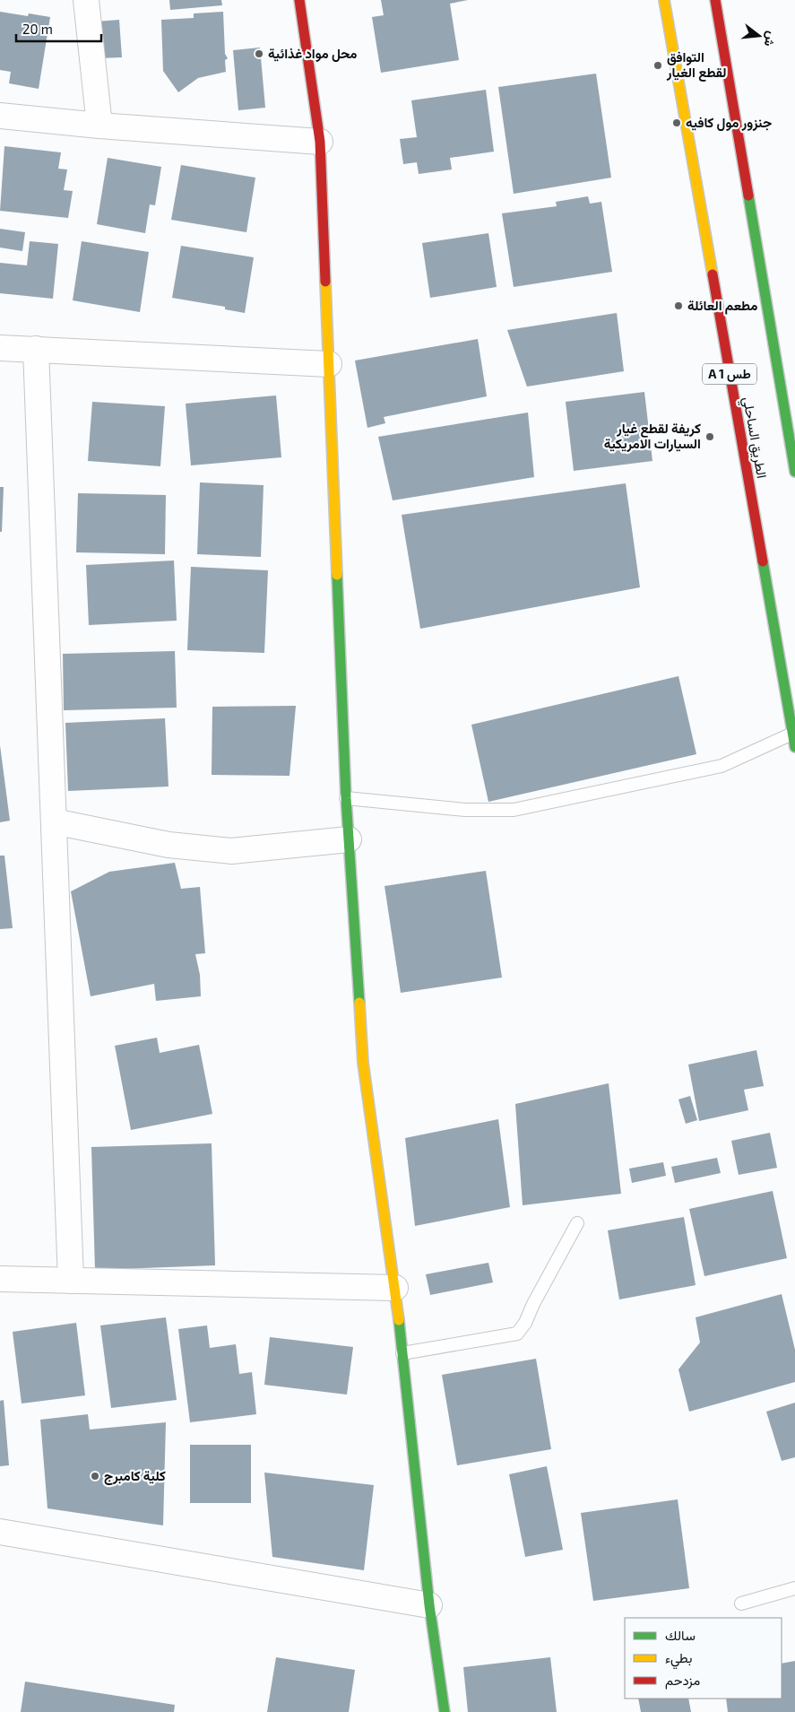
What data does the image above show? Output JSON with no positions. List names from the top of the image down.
{
  "streets": {
    "main road": ["A 1 طس", "الطريق الساحلي"]
  },
  "places": [
    "محل مواد غذائية",
    "التوافق لقطع الغيار",
    "جنزور مول كافيه",
    "مطعم العائلة",
    "كريفة لقطع غيار السيارات الامريكية",
    "كلية كامبرج"
  ],
  "legend": ["سالك", "بطيء", "مزدحم"],
  "scale_bar": "20 m",
  "north": "right"
}
